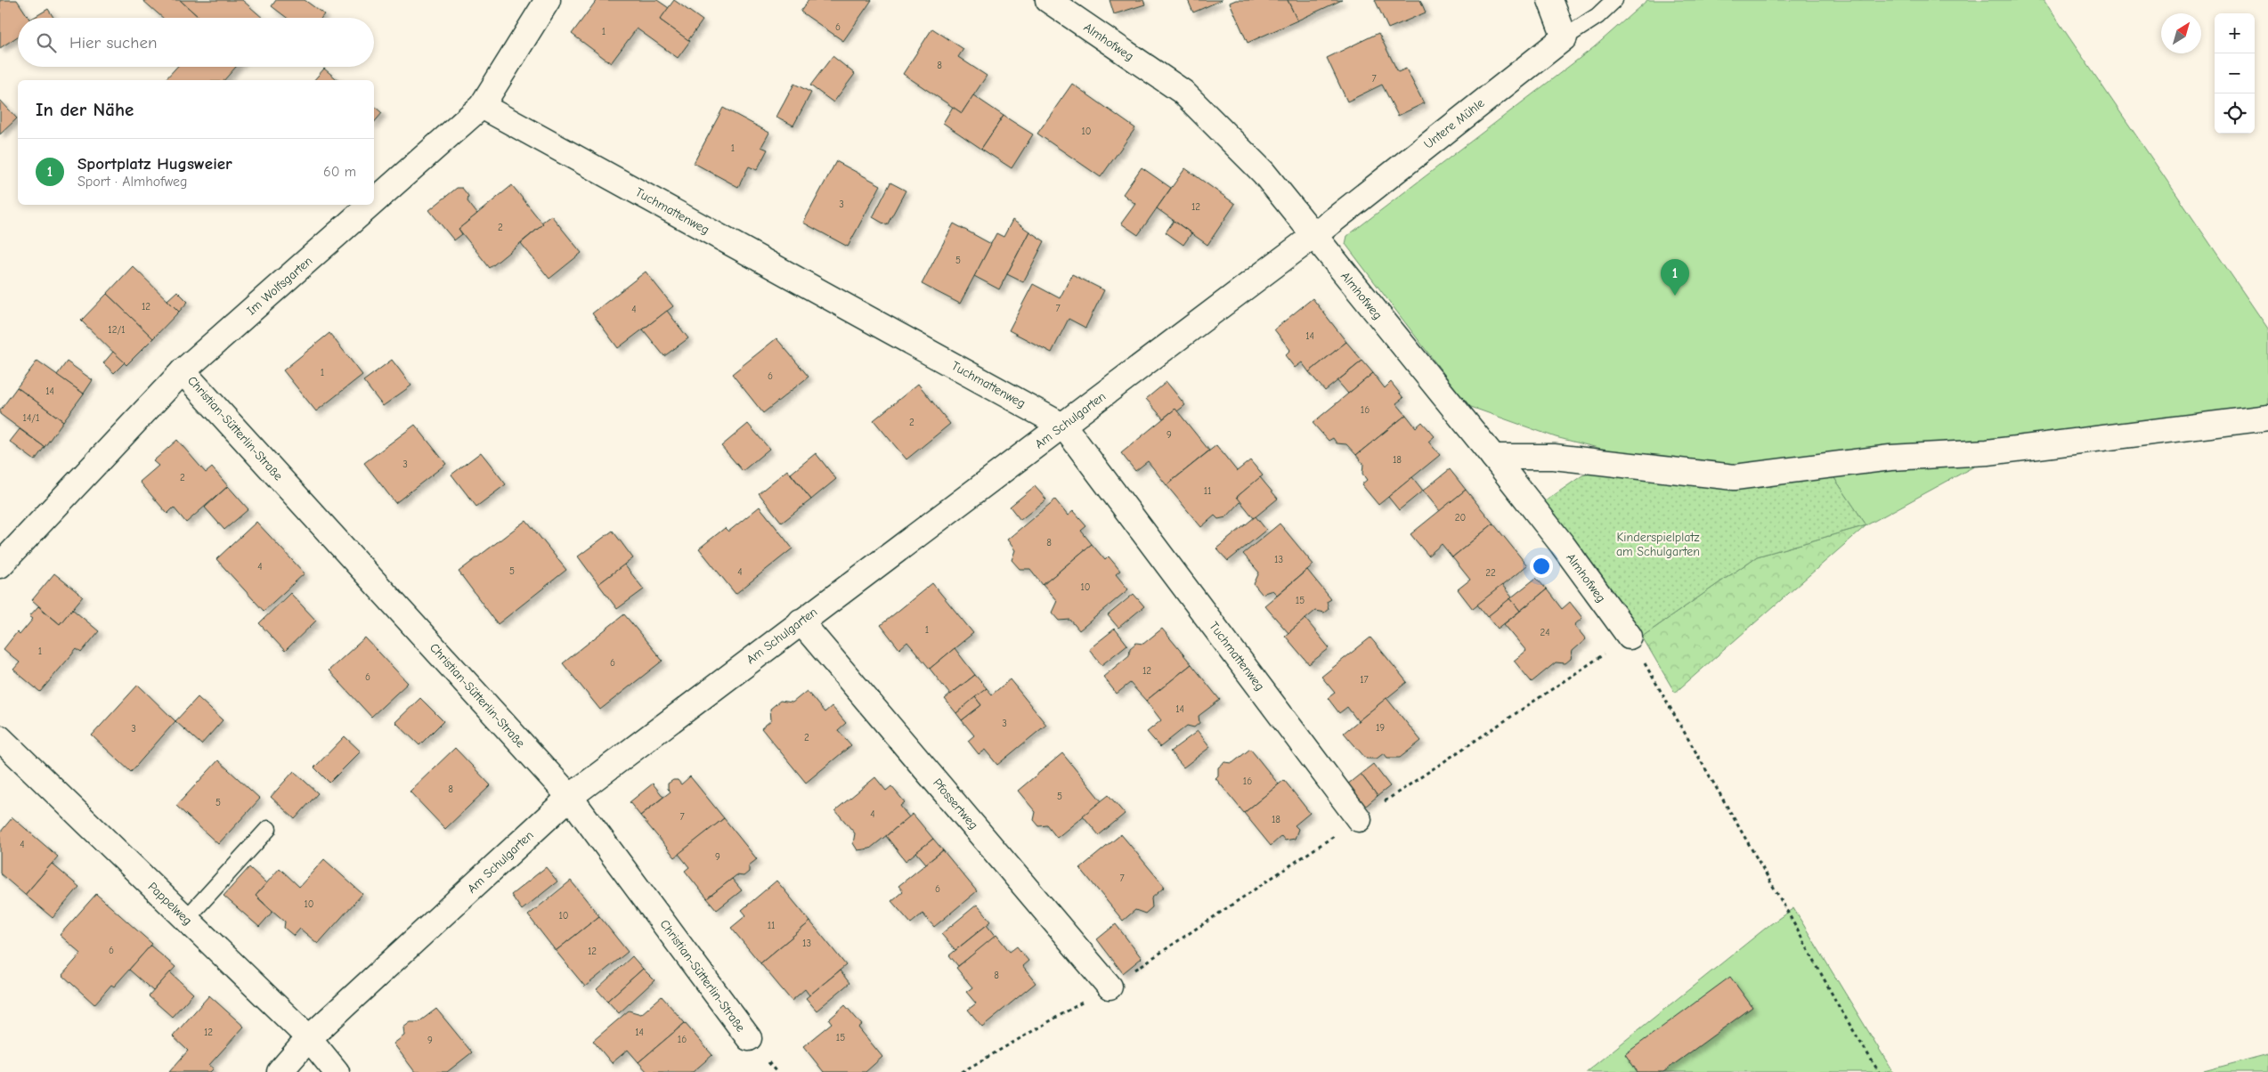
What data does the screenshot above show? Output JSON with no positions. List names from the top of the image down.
{
  "streets": {
    "street": [
      "Almhofweg",
      "Untere Mühle",
      "Tuchmattenweg",
      "Im Wolfsgarten",
      "Am Schulgarten",
      "Christian-Sütterlin-Straße",
      "Pfossertweg",
      "Pappelweg"
    ]
  },
  "crossings": [
    ["Almhofweg", "Untere Mühle"],
    ["Almhofweg", "Am Schulgarten"],
    ["Untere Mühle", "Am Schulgarten"],
    ["Tuchmattenweg", "Im Wolfsgarten"],
    ["Tuchmattenweg", "Am Schulgarten"],
    ["Im Wolfsgarten", "Christian-Sütterlin-Straße"],
    ["Am Schulgarten", "Christian-Sütterlin-Straße"],
    ["Am Schulgarten", "Pfossertweg"],
    ["Am Schulgarten", "Pappelweg"]
  ],
  "parks": ["Kinderspielplatz am Schulgarten"],
  "house_numbers": [
    "6",
    "1",
    "8",
    "7",
    "10",
    "1",
    "3",
    "12",
    "2",
    "5",
    "12",
    "7",
    "4",
    "12/1",
    "14",
    "1",
    "6",
    "14",
    "16",
    "14/1",
    "2",
    "9",
    "18",
    "3",
    "2",
    "11",
    "20",
    "8",
    "13",
    "4",
    "5",
    "4",
    "22",
    "10",
    "15",
    "1",
    "24",
    "1",
    "6",
    "12",
    "6",
    "17",
    "14",
    "3",
    "19",
    "3",
    "2",
    "16",
    "8",
    "5",
    "5",
    "4",
    "7",
    "18",
    "4",
    "9",
    "7",
    "6",
    "10",
    "10",
    "11",
    "13",
    "6",
    "12",
    "8",
    "12",
    "14",
    "15",
    "16",
    "9"
  ],
  "north": "top right",
  "page": {
    "map_buttons": ["+", "−"],
    "search": "Hier suchen",
    "heading": "In der Nähe",
    "list": [
      {
        "mark": "1",
        "name": "Sportplatz Hugsweier",
        "note": "Sport · Almhofweg",
        "value": "60 m"
      }
    ],
    "pins": "1"
  }
}
